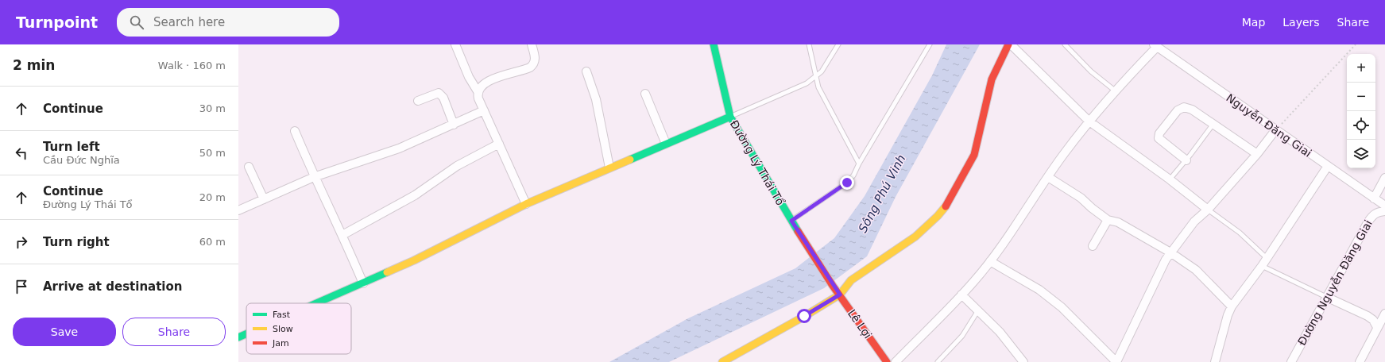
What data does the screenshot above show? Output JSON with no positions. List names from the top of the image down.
{
  "streets": {
    "street": [
      "Nguyễn Đăng Giai",
      "Đường Lý Thái Tổ",
      "Đường Nguyễn Đăng Giai",
      "Lê Lợi"
    ]
  },
  "crossings": [
    ["Đường Lý Thái Tổ", "Lê Lợi"]
  ],
  "water": ["Sông Phú Vinh"],
  "legend": ["Fast", "Slow", "Jam"],
  "page": {
    "header": "Turnpoint",
    "search": "Search here",
    "nav": ["Map", "Layers", "Share"],
    "heading": ["2 min", "Walk · 160 m"],
    "map_buttons": ["+", "−"],
    "list": [
      ["Continue", "30 m"],
      ["Turn left", "Cầu Đức Nghĩa", "50 m"],
      ["Continue", "Đường Lý Thái Tổ", "20 m"],
      ["Turn right", "60 m"],
      "Arrive at destination"
    ],
    "buttons": ["Save", "Share"]
  }
}
